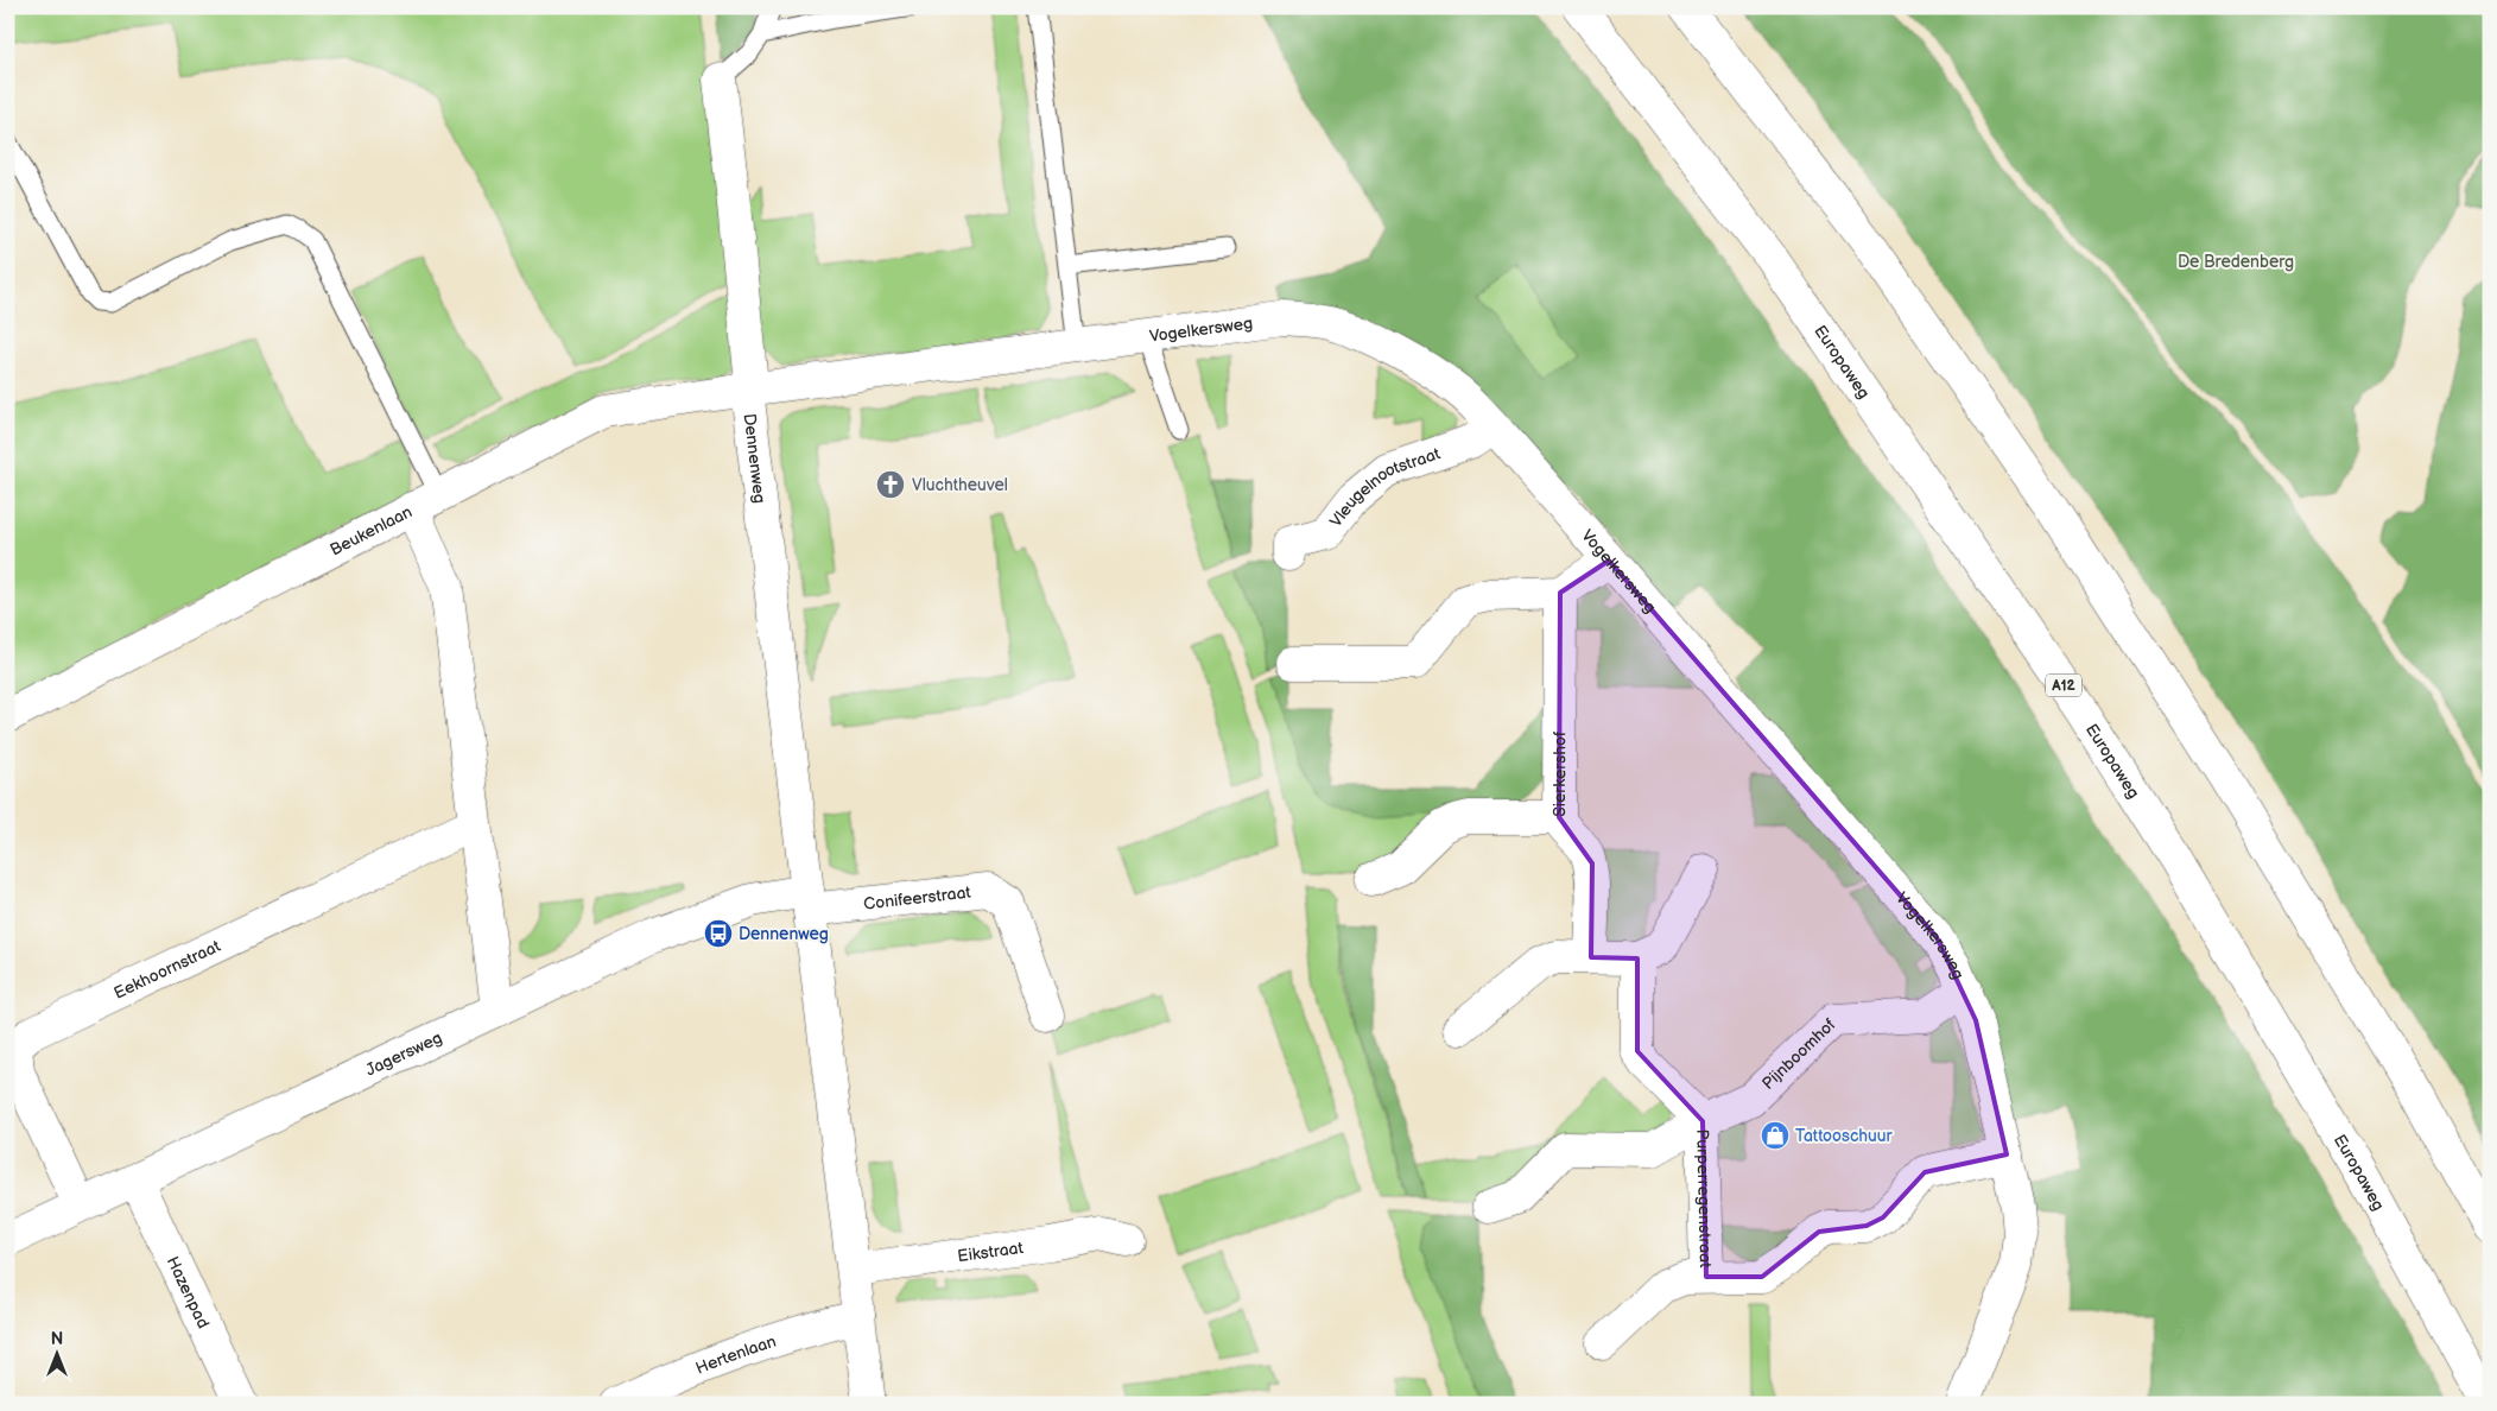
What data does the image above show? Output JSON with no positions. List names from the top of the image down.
{
  "streets": {
    "main road": [
      "Vogelkersweg",
      "Europaweg",
      "Dennenweg",
      "Vleugelnootstraat",
      "Beukenlaan",
      "A12",
      "Sierkershof",
      "Conifeerstraat",
      "Eekhoornstraat",
      "Jagersweg",
      "Pijnboomhof",
      "Purperregenstraat",
      "Eikstraat",
      "Hazenpad",
      "Hertenlaan"
    ]
  },
  "crossings": [
    ["Vogelkersweg", "Dennenweg"],
    ["Vogelkersweg", "Vleugelnootstraat"],
    ["Vogelkersweg", "Beukenlaan"],
    ["Vogelkersweg", "Pijnboomhof"],
    ["Vogelkersweg", "Purperregenstraat"],
    ["Dennenweg", "Beukenlaan"],
    ["Dennenweg", "Conifeerstraat"],
    ["Dennenweg", "Jagersweg"],
    ["Dennenweg", "Eikstraat"],
    ["Dennenweg", "Hertenlaan"],
    ["Conifeerstraat", "Jagersweg"],
    ["Eekhoornstraat", "Jagersweg"],
    ["Jagersweg", "Hazenpad"],
    ["Pijnboomhof", "Purperregenstraat"]
  ],
  "parks": ["De Bredenberg"],
  "places": {
    "church": ["Vluchtheuvel"],
    "bus stop": ["Dennenweg"],
    "shop": ["Tattooschuur"]
  },
  "north": "top"
}
